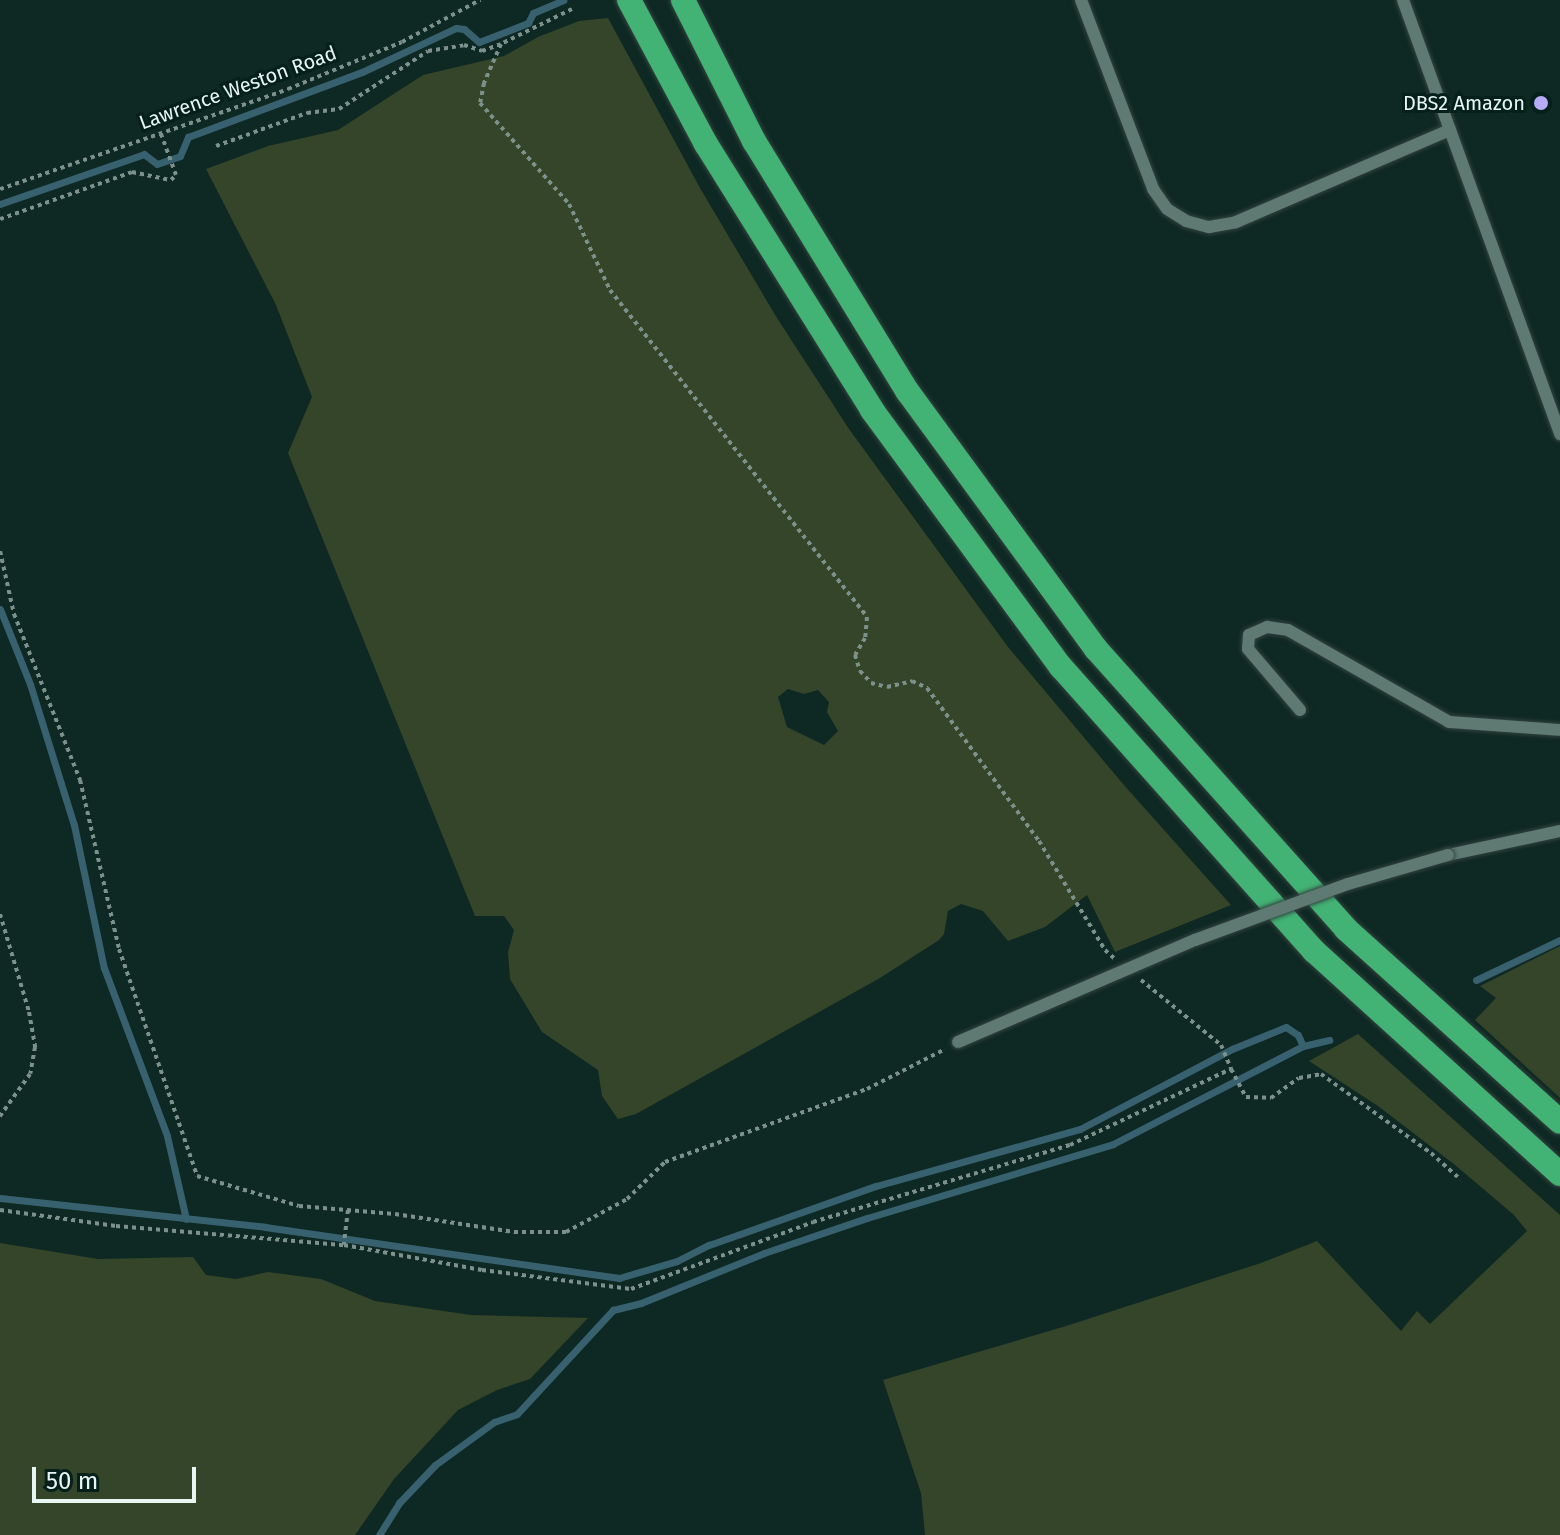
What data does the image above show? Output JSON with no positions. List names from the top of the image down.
{
  "streets": {
    "path": ["Lawrence Weston Road"]
  },
  "places": ["DBS2 Amazon"],
  "scale_bar": "50 m"
}
